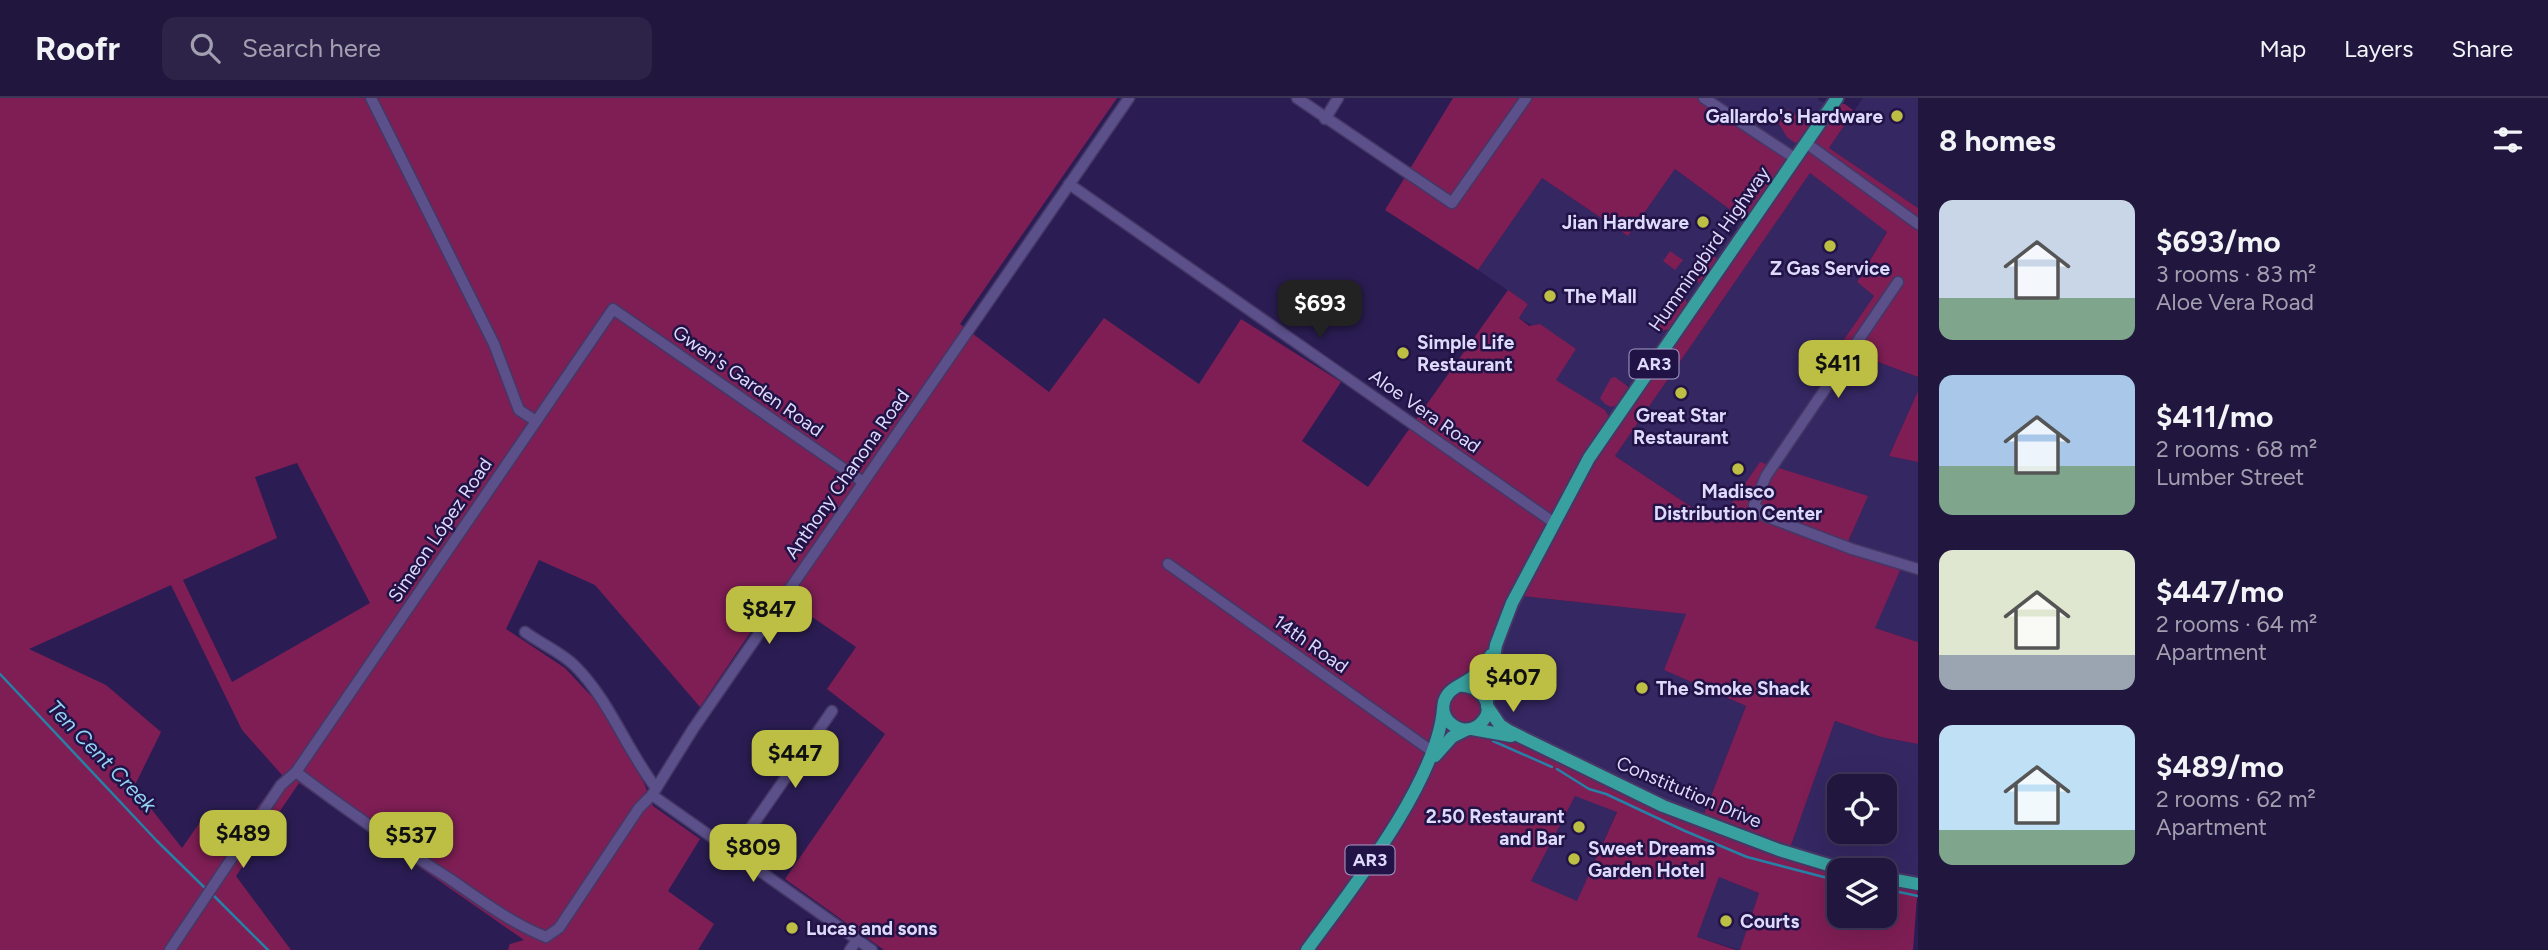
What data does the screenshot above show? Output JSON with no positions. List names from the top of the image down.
{
  "streets": {
    "main road": ["Hummingbird Highway", "AR3", "Constitution Drive"],
    "street": [
      "Gwen's Garden Road",
      "Aloe Vera Road",
      "Anthony Chanona Road",
      "Simeon López Road",
      "14th Road"
    ]
  },
  "crossings": [
    ["Hummingbird Highway", "AR3"],
    ["Hummingbird Highway", "Aloe Vera Road"],
    ["Hummingbird Highway", "Constitution Drive"],
    ["AR3", "14th Road"],
    ["AR3", "Constitution Drive"],
    ["Gwen's Garden Road", "Anthony Chanona Road"],
    ["Gwen's Garden Road", "Simeon López Road"],
    ["Aloe Vera Road", "Anthony Chanona Road"],
    ["Anthony Chanona Road", "Simeon López Road"]
  ],
  "water": ["Ten Cent Creek"],
  "places": [
    "Gallardo's Hardware",
    "Jian Hardware",
    "Z Gas Service",
    "The Mall",
    "Simple Life Restaurant",
    "Great Star Restaurant",
    "Madisco Distribution Center",
    "The Smoke Shack",
    "2.50 Restaurant and Bar",
    "Sweet Dreams Garden Hotel",
    "Courts",
    "Lucas and sons"
  ],
  "page": {
    "header": "Roofr",
    "search": "Search here",
    "nav": ["Map", "Layers", "Share"],
    "heading": "8 homes",
    "list": [
      {
        "name": "$693/mo",
        "note": "3 rooms · 83 m² · Aloe Vera Road"
      },
      {
        "name": "$411/mo",
        "note": "2 rooms · 68 m² · Lumber Street"
      },
      {
        "name": "$447/mo",
        "note": "2 rooms · 64 m² · Apartment"
      },
      {
        "name": "$489/mo",
        "note": "2 rooms · 62 m² · Apartment"
      }
    ],
    "price": [
      "$693",
      "$411",
      "$847",
      "$407",
      "$447",
      "$489",
      "$537",
      "$809"
    ]
  }
}
